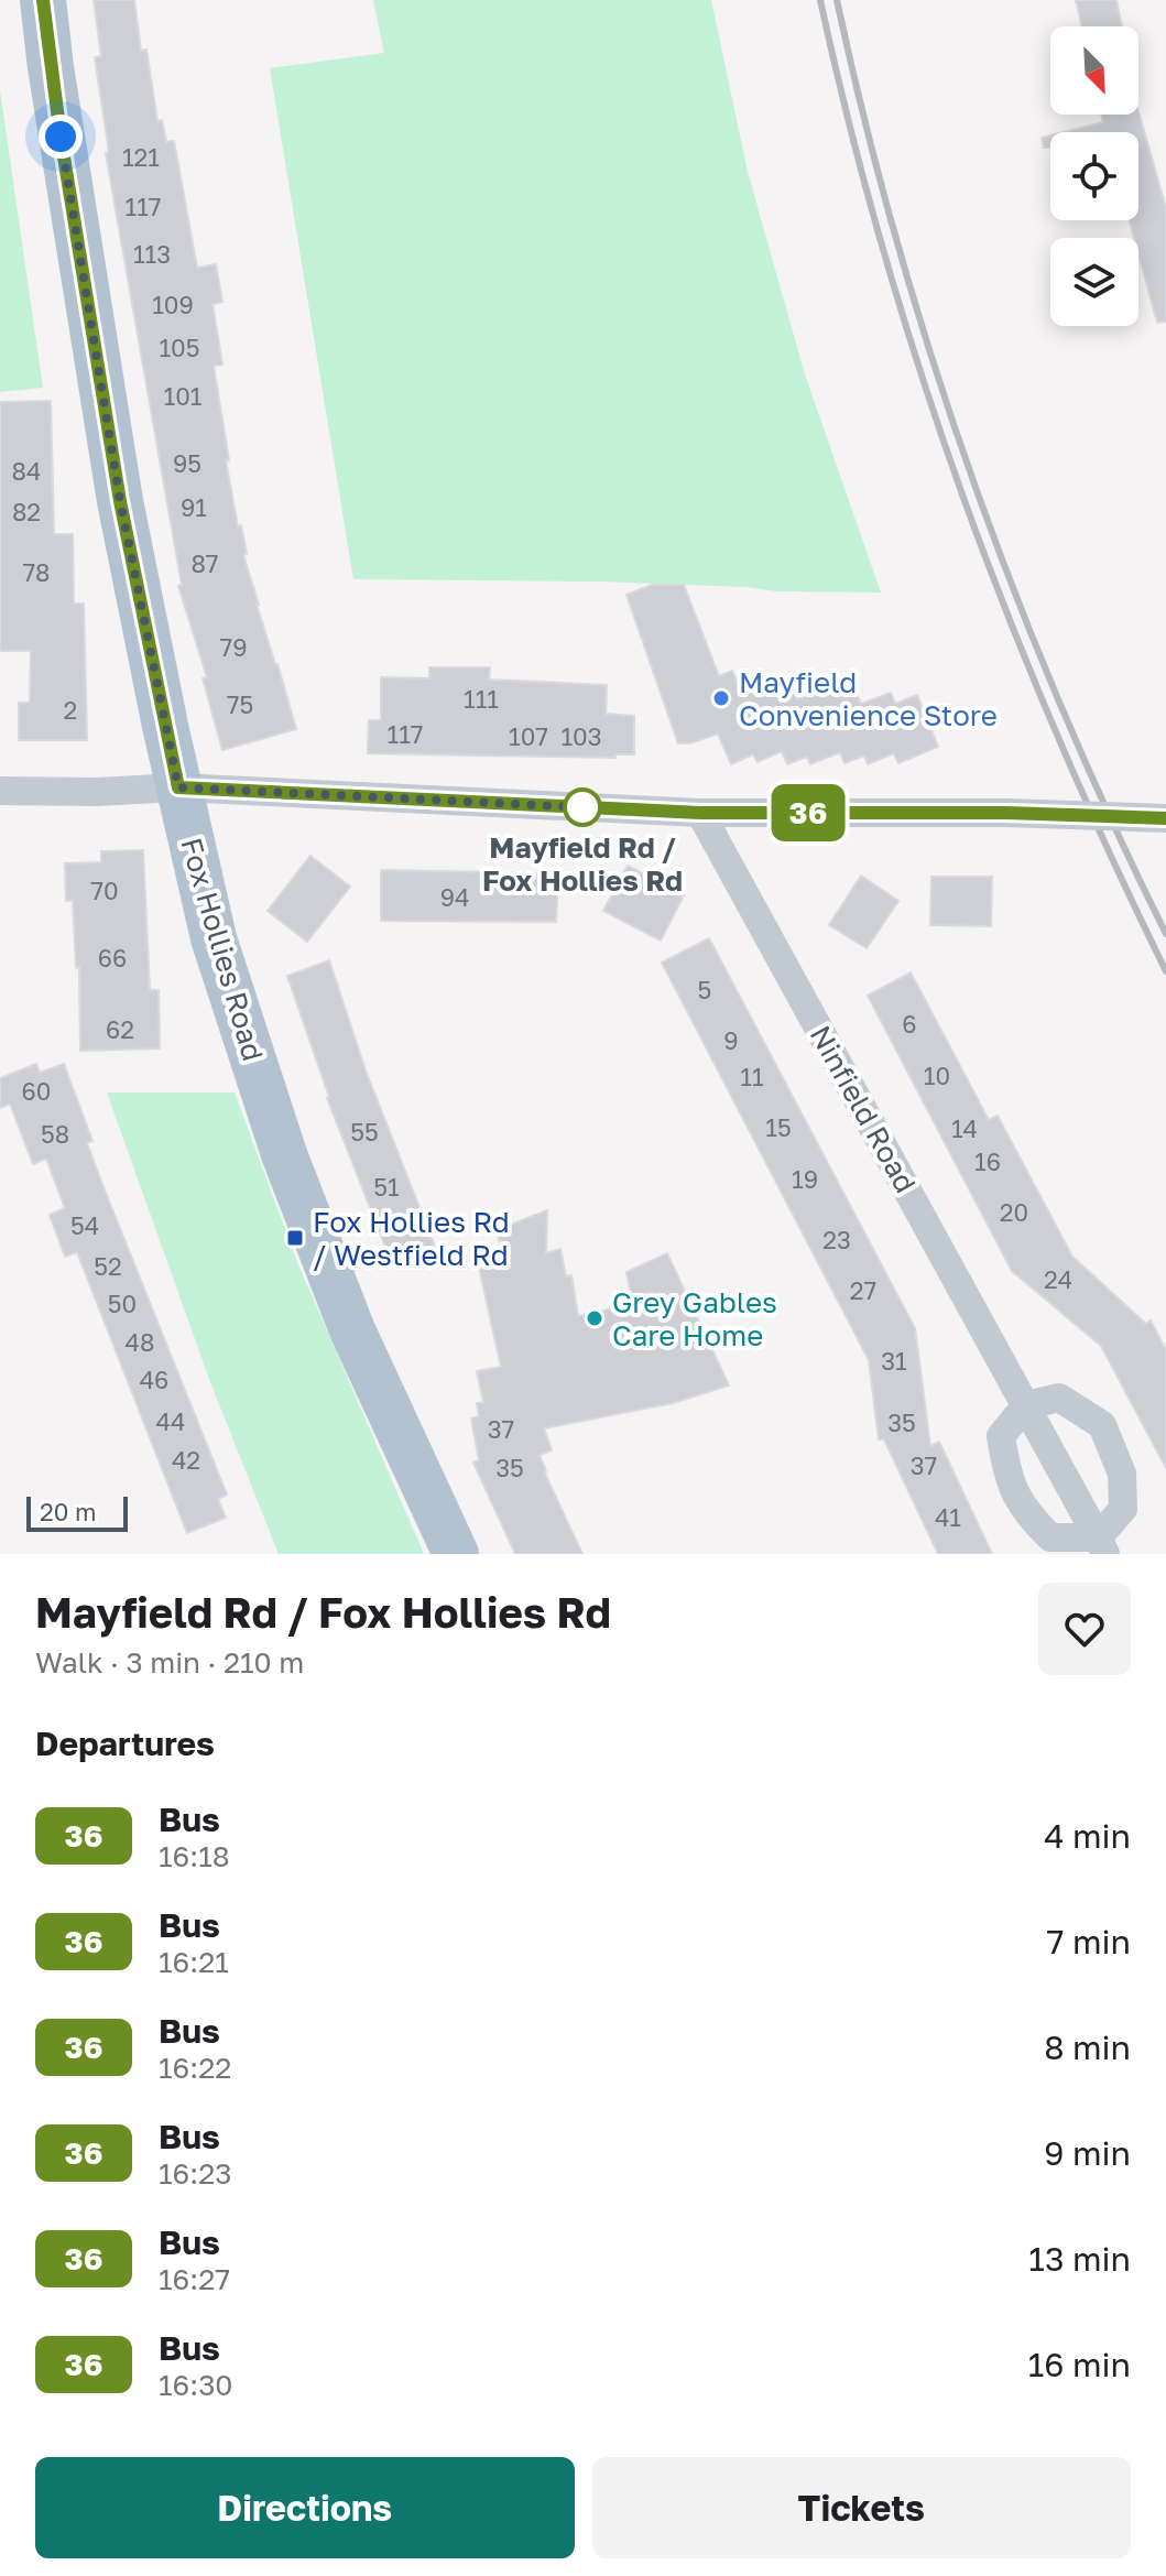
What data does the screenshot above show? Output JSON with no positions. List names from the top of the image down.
{
  "streets": {
    "main road": ["Fox Hollies Road"],
    "street": ["Ninfield Road"]
  },
  "places": {
    "other": ["Mayfield Convenience Store", "Mayfield Rd / Fox Hollies Rd", "Grey Gables Care Home"],
    "transit": ["Fox Hollies Rd / Westfield Rd"]
  },
  "lines": ["bus line 36"],
  "house_numbers": [
    "121",
    "117",
    "113",
    "109",
    "105",
    "101",
    "95",
    "84",
    "91",
    "82",
    "87",
    "78",
    "79",
    "111",
    "75",
    "2",
    "117",
    "107",
    "103",
    "70",
    "94",
    "66",
    "5",
    "6",
    "62",
    "9",
    "10",
    "11",
    "60",
    "15",
    "14",
    "55",
    "58",
    "16",
    "19",
    "51",
    "20",
    "54",
    "23",
    "52",
    "24",
    "27",
    "50",
    "48",
    "31",
    "46",
    "44",
    "35",
    "37",
    "42",
    "37",
    "35",
    "41"
  ],
  "scale_bar": "20 m",
  "north": "bottom right",
  "page": {
    "on_map": "36",
    "scale": "20 m",
    "heading": [
      ["Mayfield Rd / Fox Hollies Rd", "Walk · 3 min · 210 m"],
      "Departures"
    ],
    "list": [
      {
        "mark": "36",
        "name": "Bus",
        "note": "16:18",
        "value": "4 min"
      },
      {
        "mark": "36",
        "name": "Bus",
        "note": "16:21",
        "value": "7 min"
      },
      {
        "mark": "36",
        "name": "Bus",
        "note": "16:22",
        "value": "8 min"
      },
      {
        "mark": "36",
        "name": "Bus",
        "note": "16:23",
        "value": "9 min"
      },
      {
        "mark": "36",
        "name": "Bus",
        "note": "16:27",
        "value": "13 min"
      },
      {
        "mark": "36",
        "name": "Bus",
        "note": "16:30",
        "value": "16 min"
      }
    ],
    "buttons": ["Directions", "Tickets"]
  }
}
